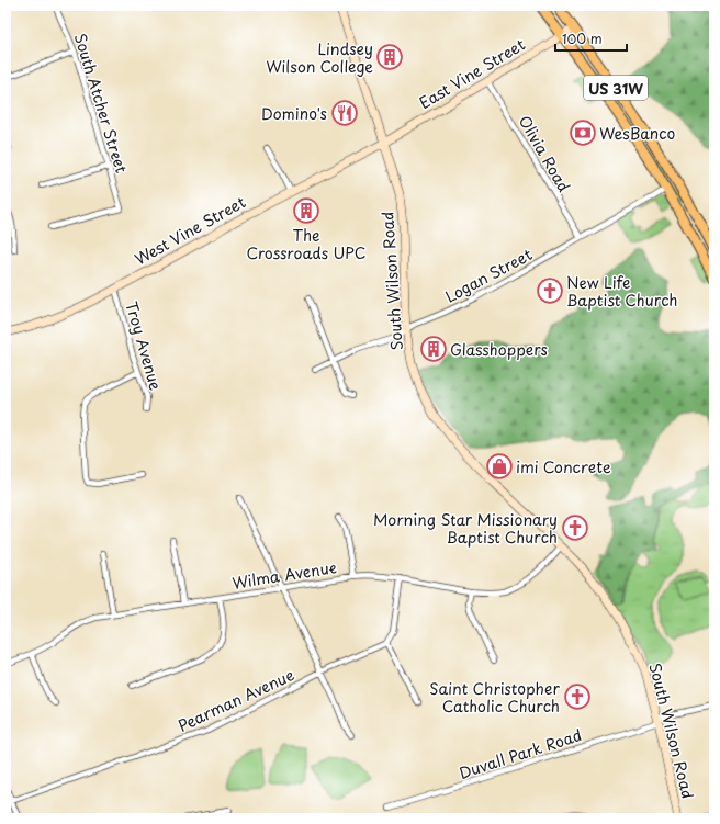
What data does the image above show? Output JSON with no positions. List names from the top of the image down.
{
  "streets": {
    "highway": ["US 31W"],
    "main road": ["East Vine Street", "West Vine Street", "South Wilson Road"],
    "street": [
      "South Atcher Street",
      "Olivia Road",
      "Logan Street",
      "Troy Avenue",
      "Wilma Avenue",
      "Pearman Avenue",
      "Duvall Park Road"
    ]
  },
  "crossings": [
    ["East Vine Street", "US 31W"],
    ["East Vine Street", "Olivia Road"],
    ["East Vine Street", "West Vine Street"],
    ["East Vine Street", "South Wilson Road"],
    ["US 31W", "Logan Street"],
    ["Olivia Road", "Logan Street"],
    ["West Vine Street", "South Wilson Road"],
    ["West Vine Street", "Troy Avenue"],
    ["Logan Street", "South Wilson Road"],
    ["South Wilson Road", "Wilma Avenue"],
    ["South Wilson Road", "Duvall Park Road"]
  ],
  "places": {
    "building": ["Lindsey Wilson College", "The Crossroads UPC", "Glasshoppers"],
    "restaurant": ["Domino's"],
    "bank": ["WesBanco"],
    "church": ["New Life Baptist Church", "Morning Star Missionary Baptist Church", "Saint Christopher Catholic Church"],
    "shop": ["imi Concrete"]
  },
  "scale_bar": "100 m"
}
